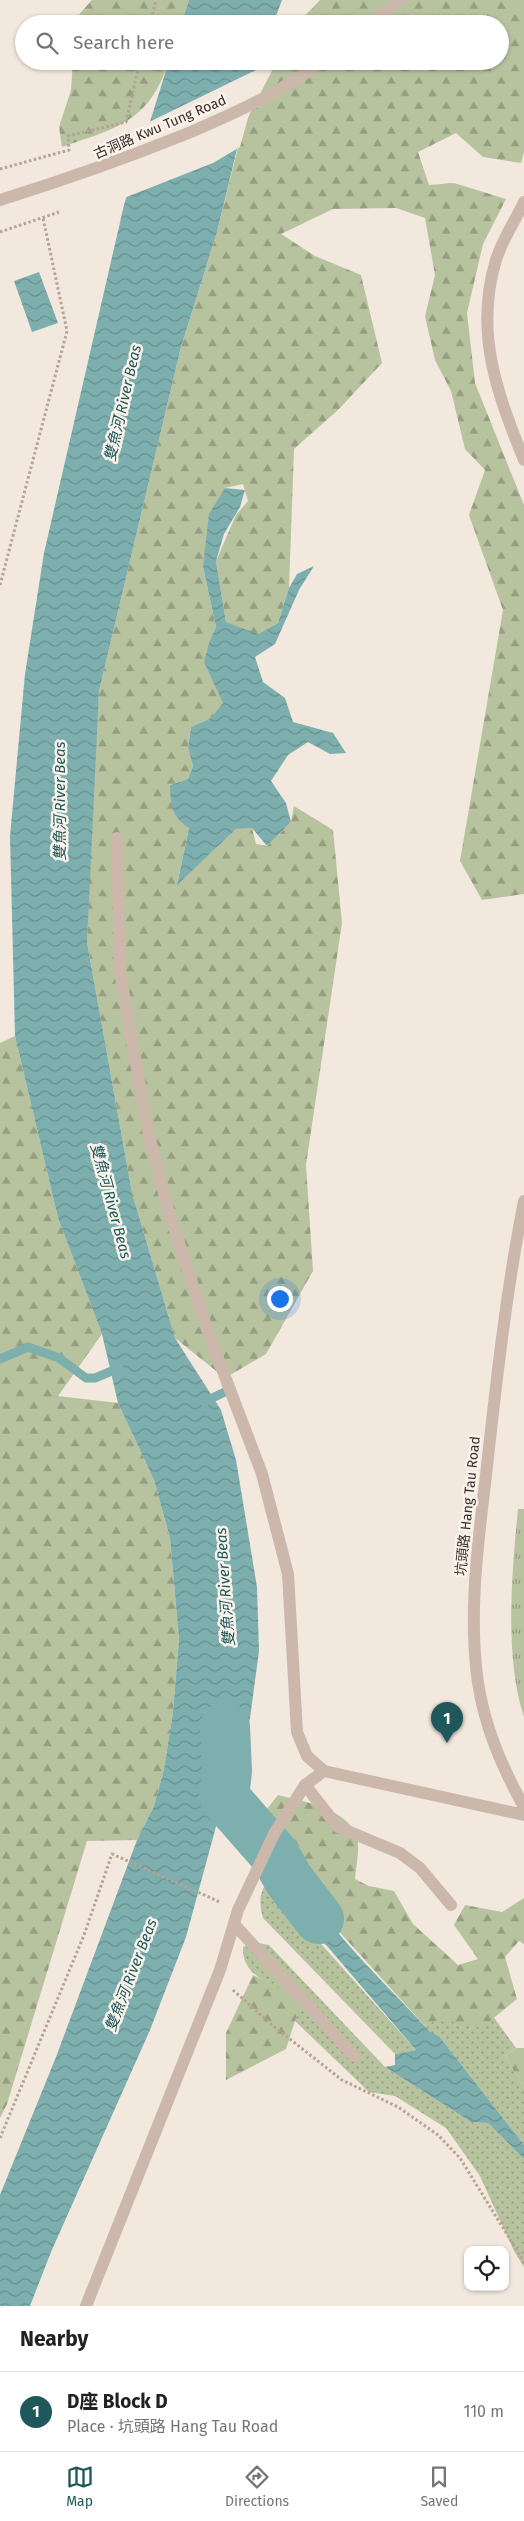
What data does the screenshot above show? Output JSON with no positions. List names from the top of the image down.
{
  "streets": {
    "street": ["古洞路 Kwu Tung Road", "坑頭路 Hang Tau Road"]
  },
  "water": ["雙魚河 River Beas"],
  "page": {
    "search": "Search here",
    "pins": "1",
    "heading": "Nearby",
    "list": [
      {
        "mark": "1",
        "name": "D座 Block D",
        "note": "Place · 坑頭路 Hang Tau Road",
        "value": "110 m"
      }
    ],
    "nav": ["Map", "Directions", "Saved"]
  }
}
